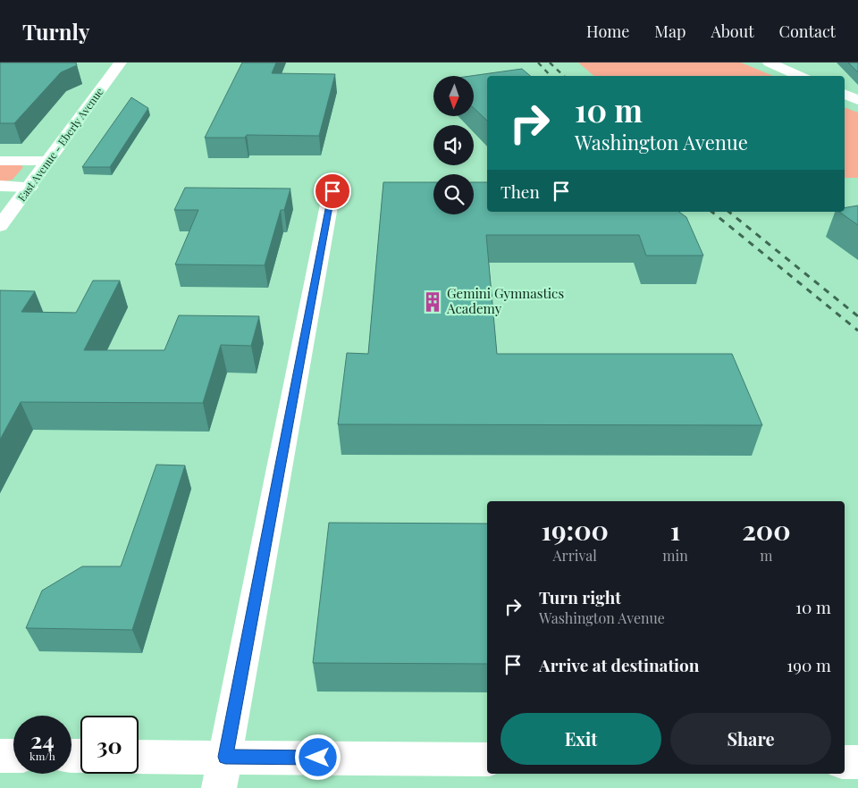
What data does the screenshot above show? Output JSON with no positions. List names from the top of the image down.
{
  "streets": {
    "street": ["East Avenue - Eberly Avenue"]
  },
  "places": {
    "building": ["Gemini Gymnastics Academy"]
  },
  "north": "bottom",
  "page": {
    "header": "Turnly",
    "nav": [
      "Home",
      "Map",
      "About",
      "Contact"
    ],
    "turn": ["10 m", "Washington Avenue"],
    "then": "Then",
    "eta": [
      "19:00",
      "Arrival",
      "1",
      "min",
      "200",
      "m"
    ],
    "list": [
      {
        "name": "Turn right",
        "note": "Washington Avenue",
        "value": "10 m"
      },
      {
        "name": "Arrive at destination",
        "value": "190 m"
      }
    ],
    "buttons": ["Exit", "Share"],
    "speed": "24 km/h",
    "limit": "30"
  }
}
